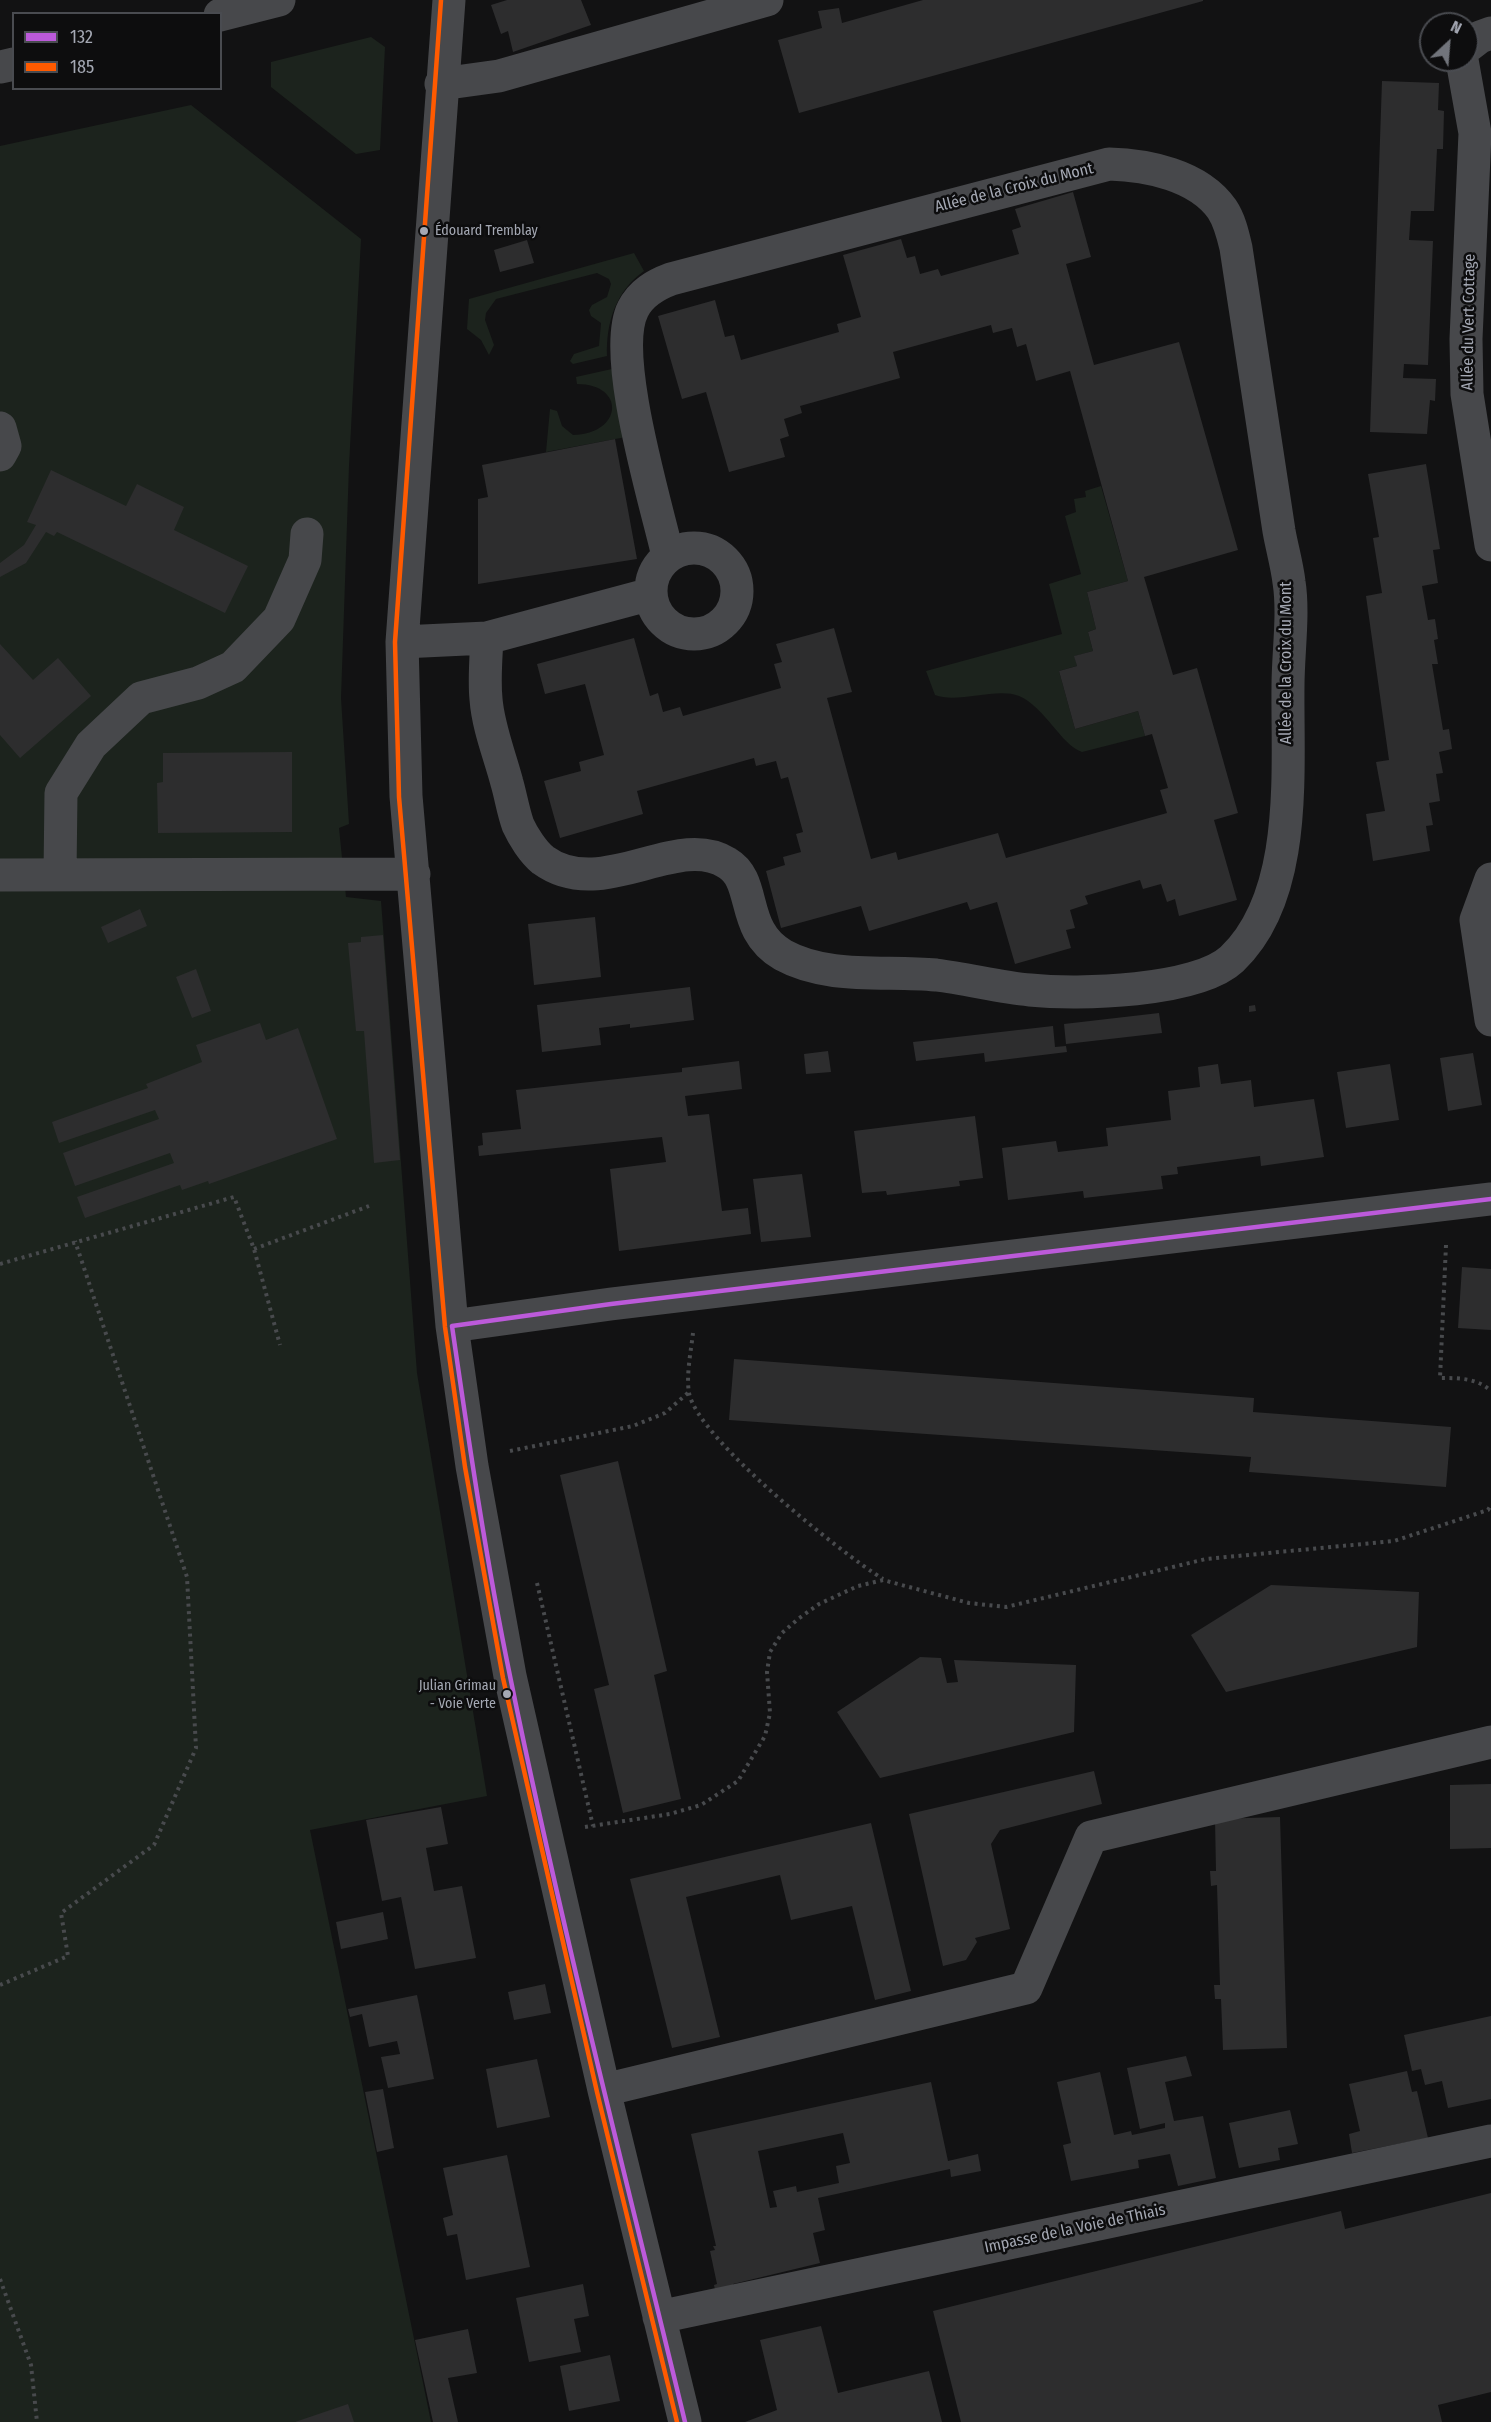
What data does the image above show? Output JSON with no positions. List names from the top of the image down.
{
  "streets": {
    "street": ["Allée de la Croix du Mont", "Allée du Vert Cottage", "Impasse de la Voie de Thiais"]
  },
  "places": ["Édouard Tremblay", "Julian Grimau - Voie Verte"],
  "lines": ["transit line 185", "transit line 132"],
  "legend": ["132", "185"],
  "north": "top right"
}
